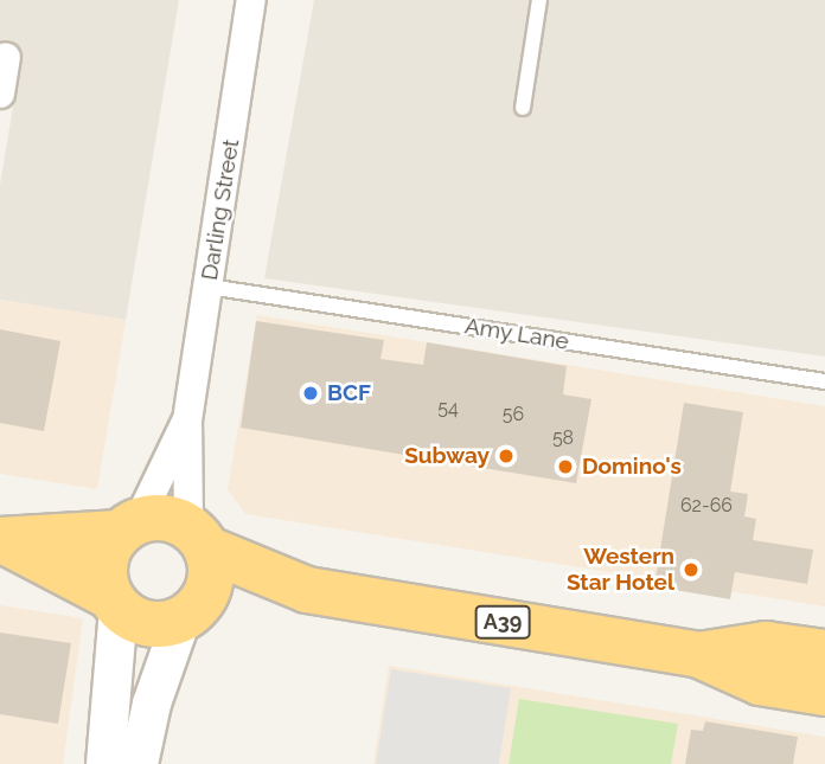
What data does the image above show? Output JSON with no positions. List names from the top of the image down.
{
  "streets": {
    "highway": ["A39"],
    "street": ["Darling Street"],
    "lane": ["Amy Lane"]
  },
  "crossings": [
    ["Darling Street", "Amy Lane"],
    ["Darling Street", "A39"]
  ],
  "places": [
    "BCF",
    "Subway",
    "Domino's",
    "Western Star Hotel"
  ],
  "house_numbers": [
    "54",
    "56",
    "58",
    "62-66"
  ]
}
